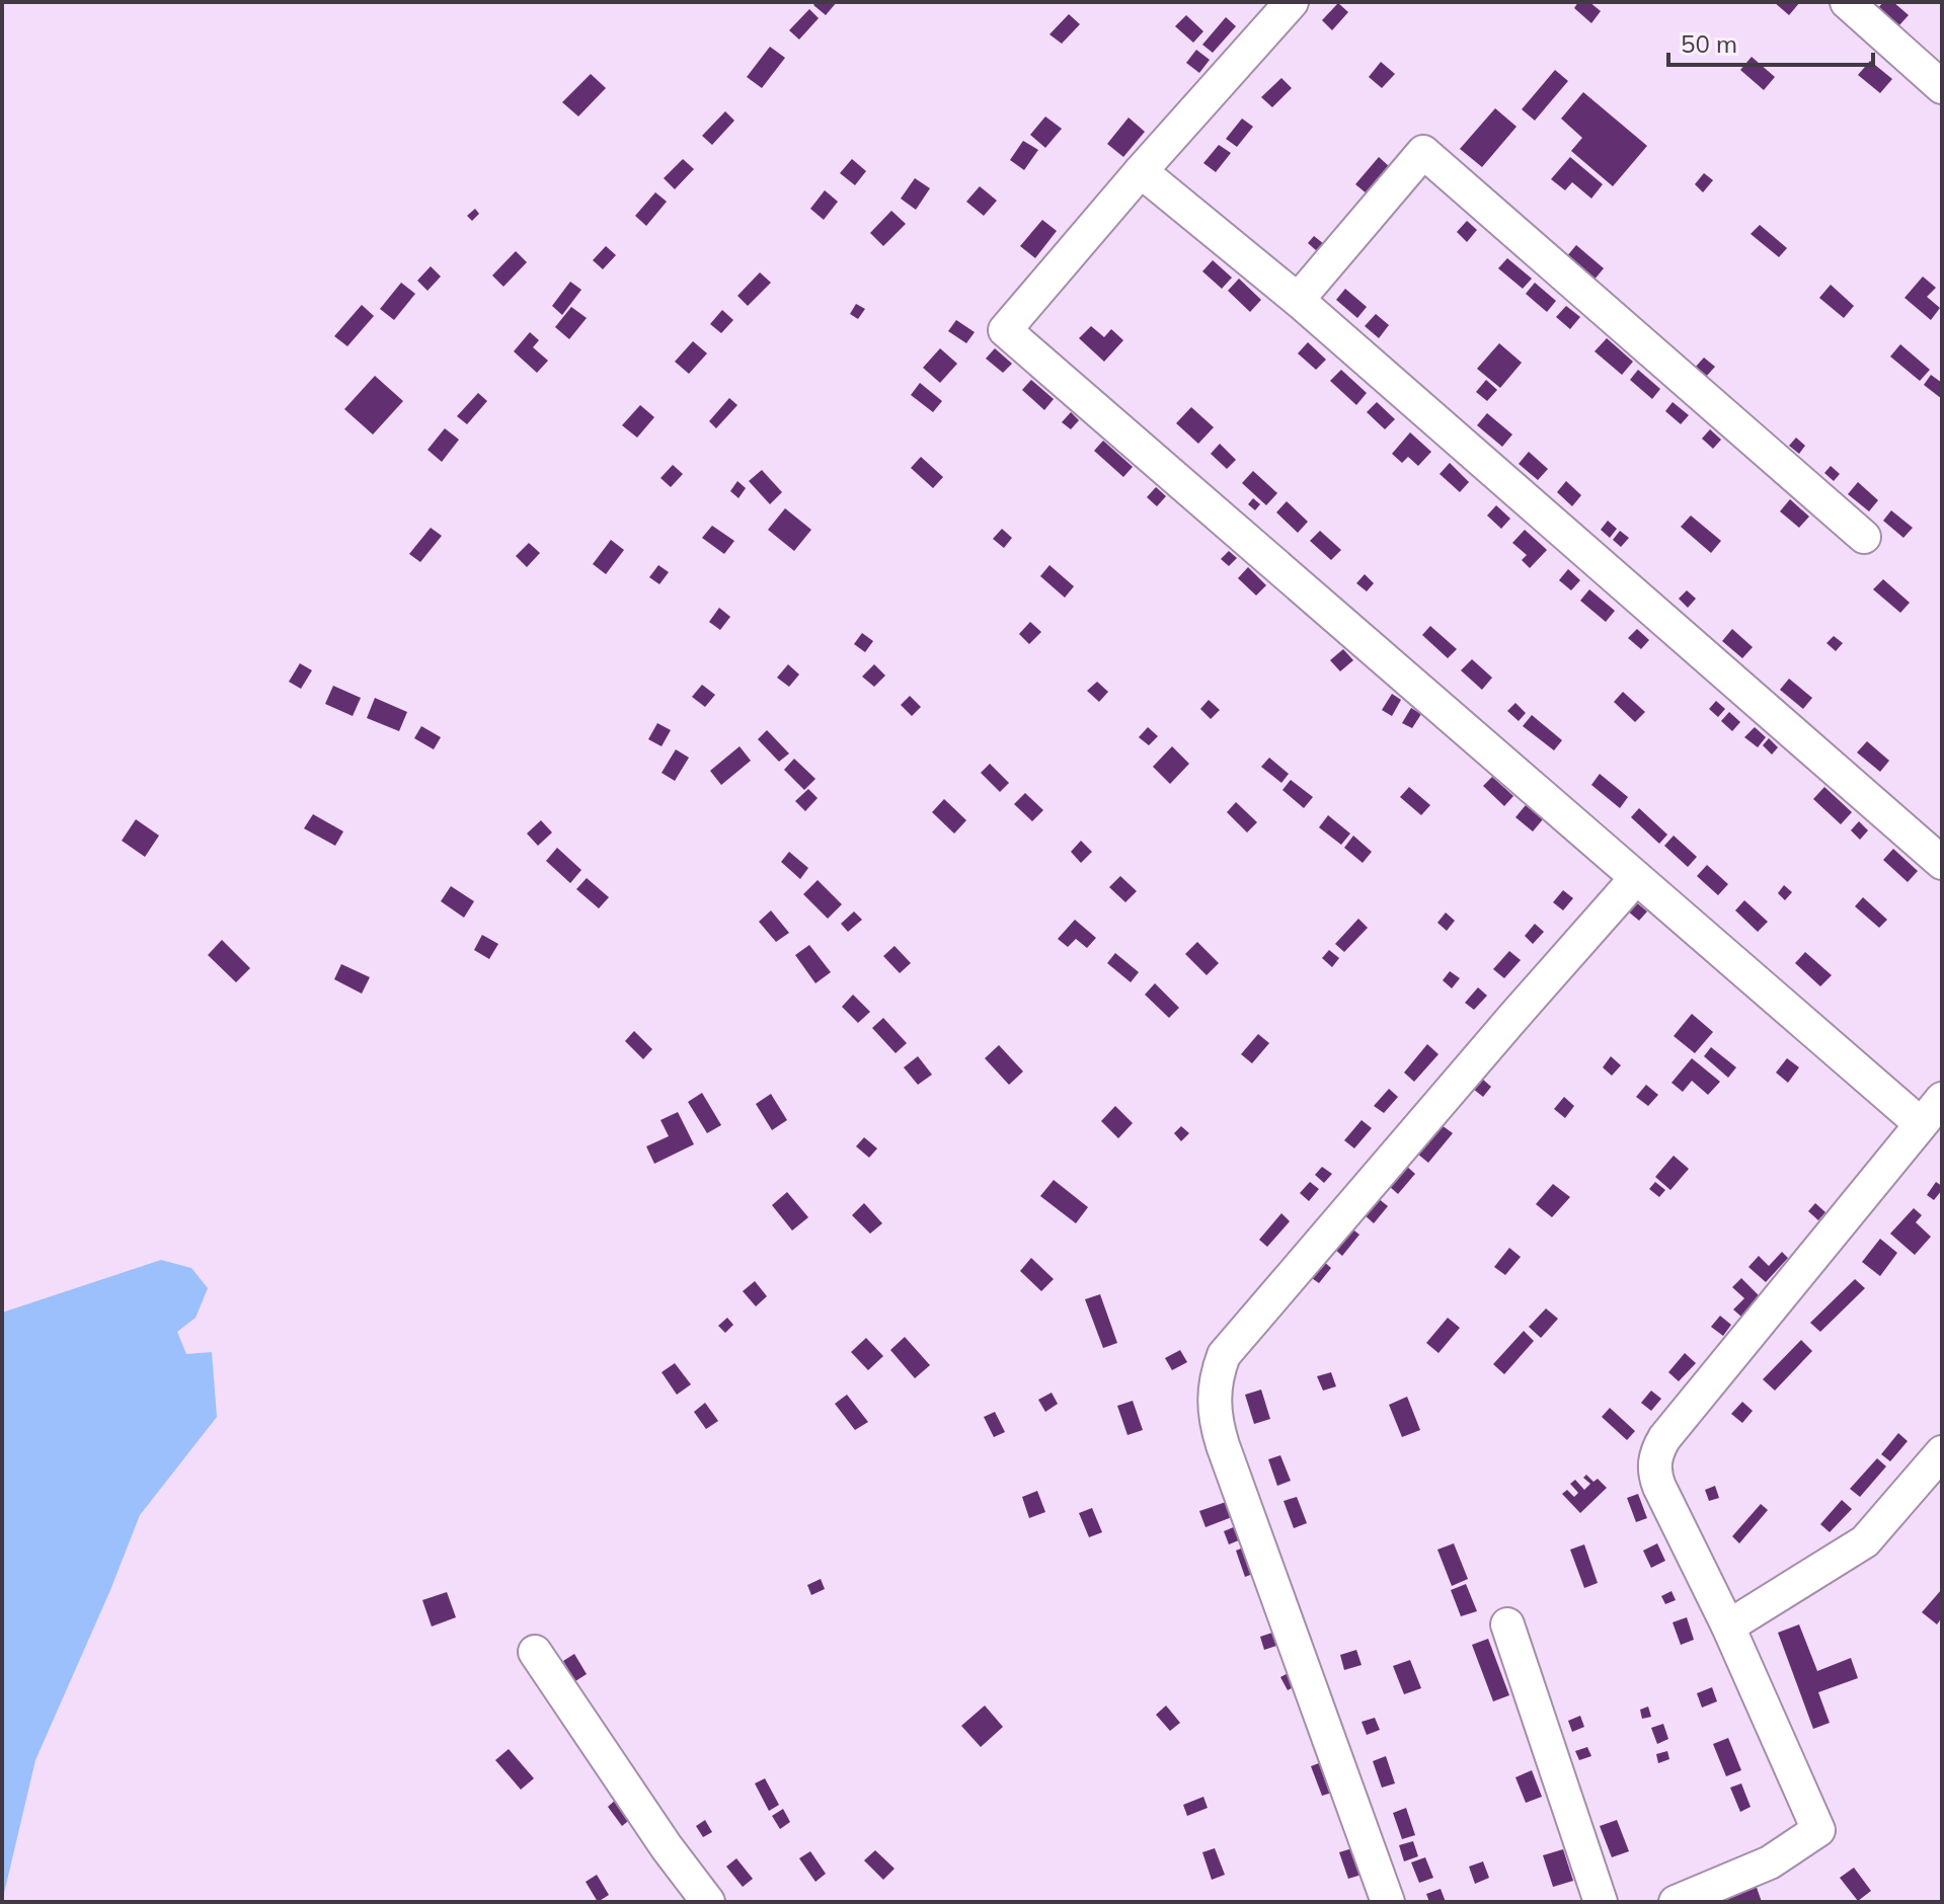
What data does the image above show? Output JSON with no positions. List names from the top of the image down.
{
  "scale_bar": "50 m"
}
